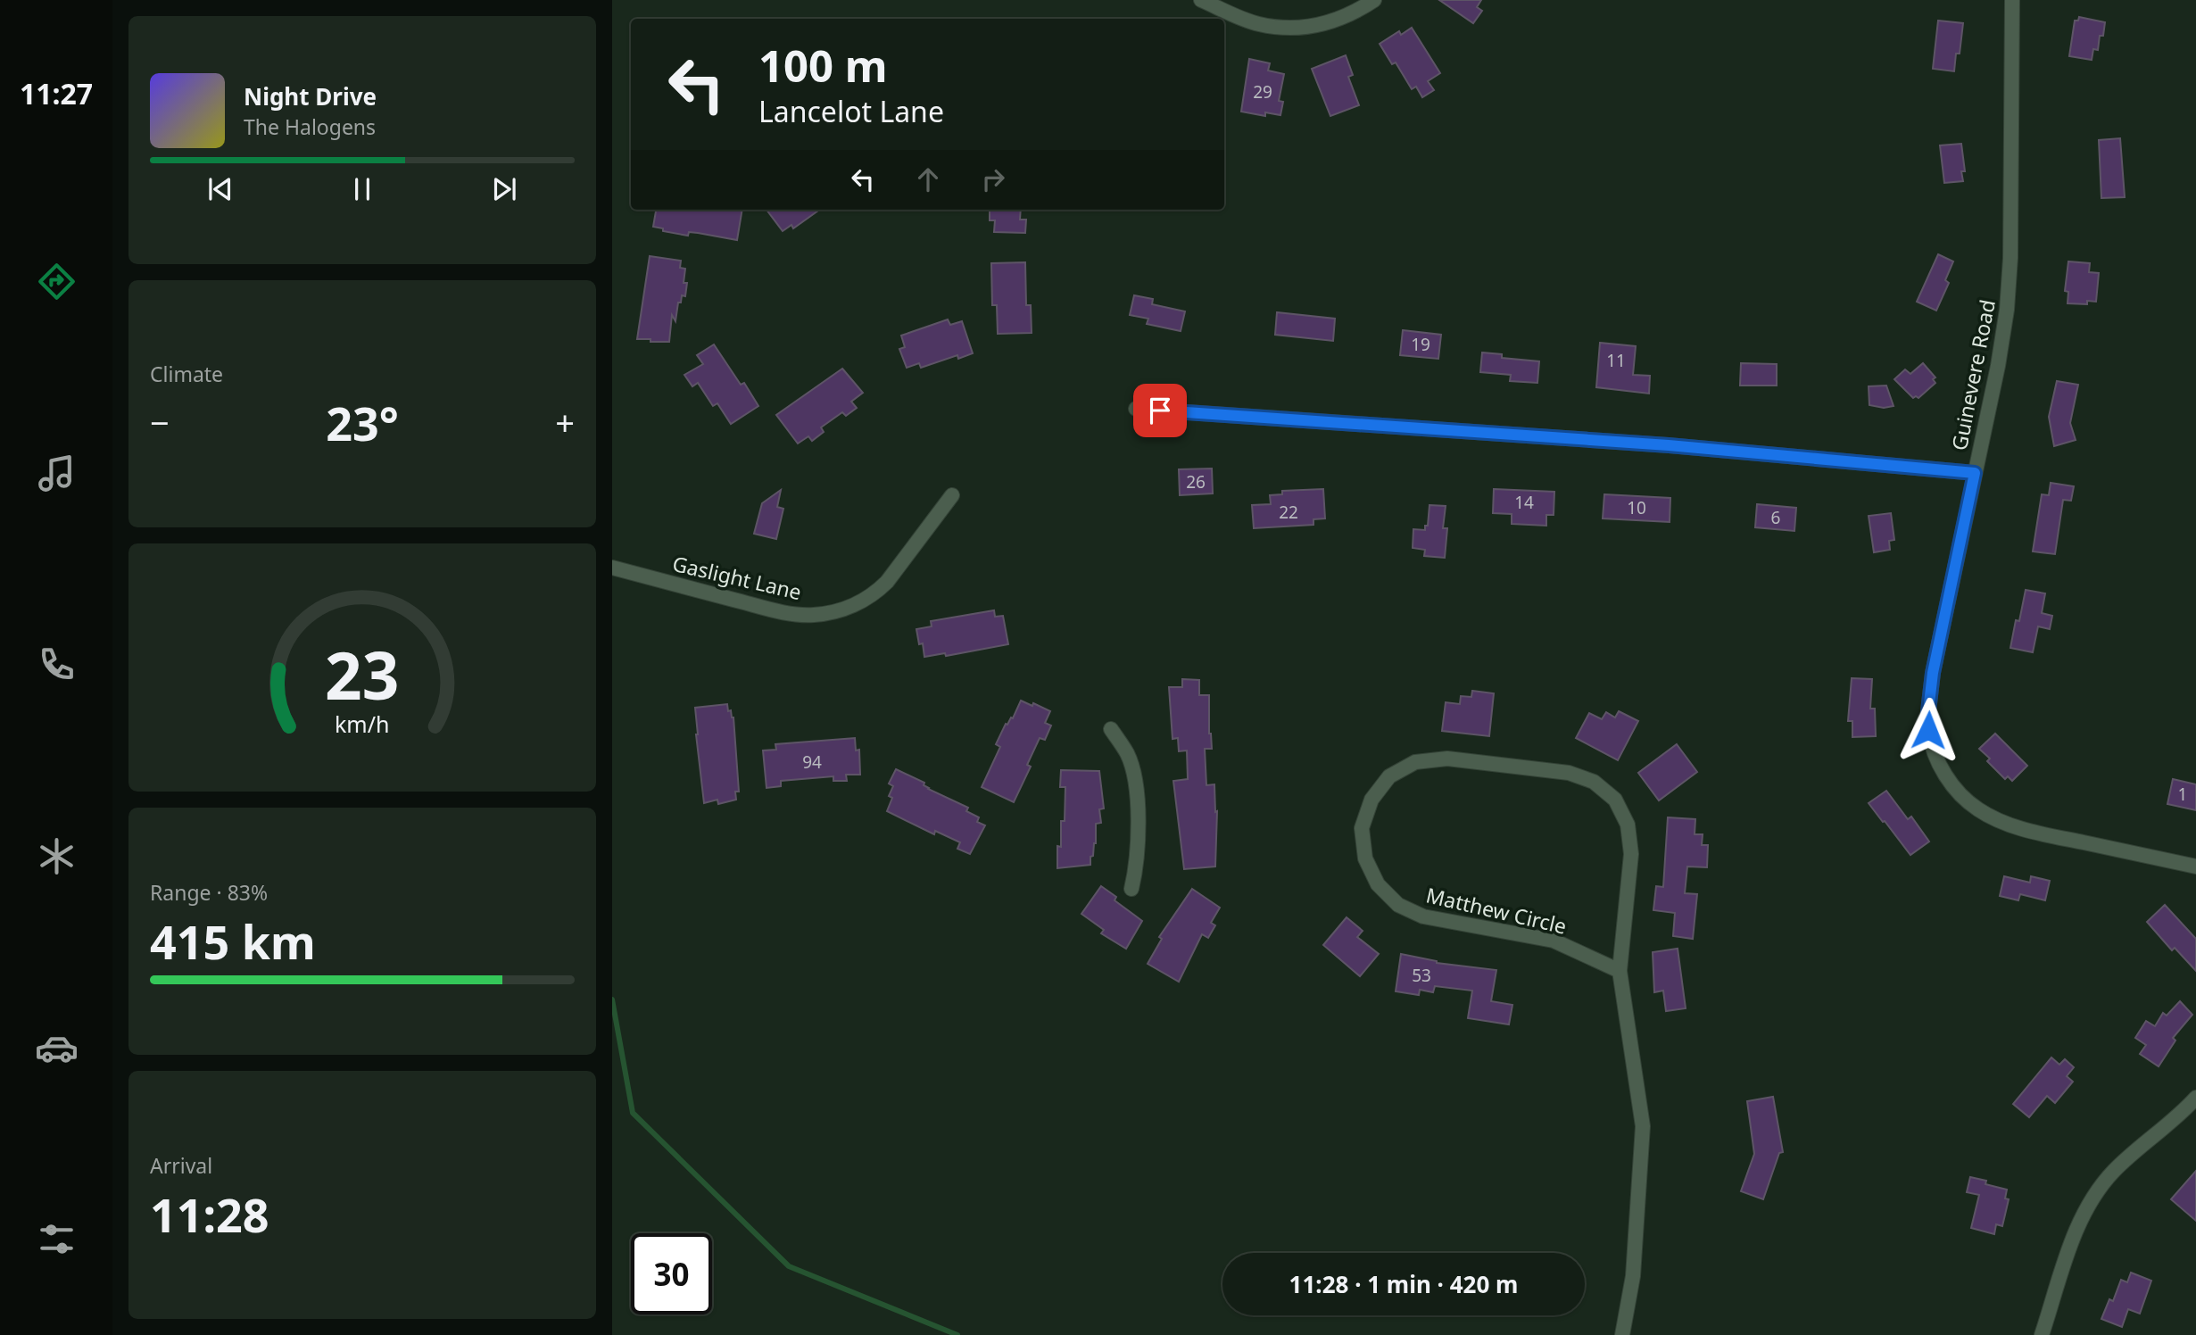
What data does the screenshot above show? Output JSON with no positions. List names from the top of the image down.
{
  "streets": {
    "street": ["Guinevere Road", "Gaslight Lane", "Matthew Circle"]
  },
  "house_numbers": [
    "29",
    "19",
    "11",
    "26",
    "14",
    "10",
    "22",
    "6",
    "94",
    "1",
    "53"
  ],
  "page": {
    "tabs": "11:27",
    "turn": ["100 m", "Lancelot Lane"],
    "song": ["Night Drive", "The Halogens"],
    "tile": [
      "Climate",
      ["Range · 83%", "415 km"],
      ["Arrival", "11:28"]
    ],
    "heat": ["−", "23°", "+"],
    "limit": "30",
    "trip": "11:28 · 1 min · 420 m",
    "gauge": ["23", "km/h"]
  }
}
